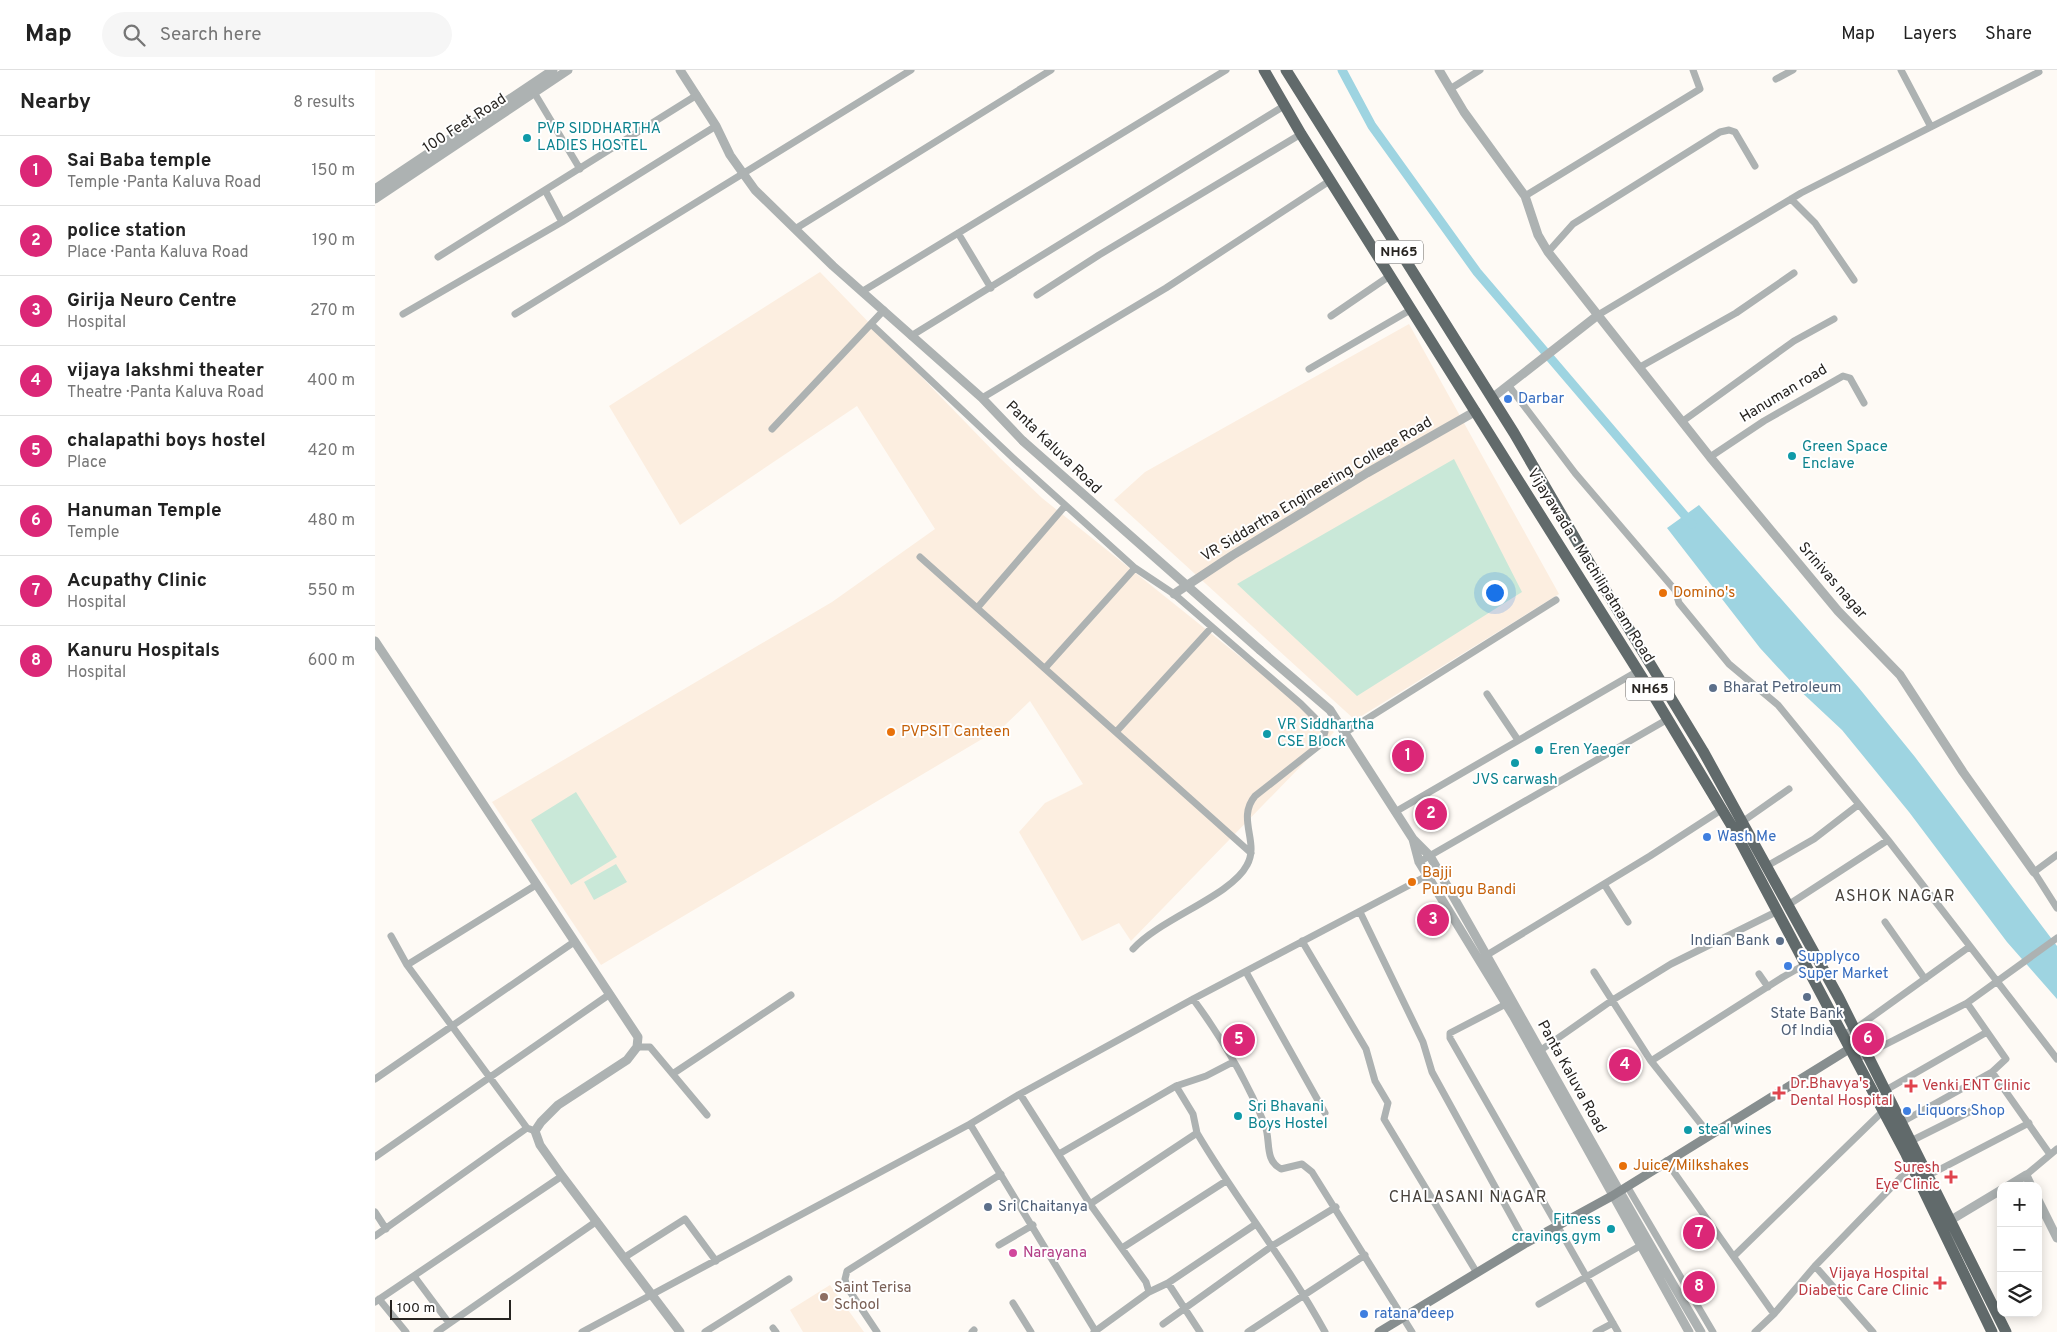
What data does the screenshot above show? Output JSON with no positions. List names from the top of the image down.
{
  "streets": {
    "highway": ["NH65", "Vijayawada - Machilipatnam Road"],
    "street": [
      "100 Feet Road",
      "Hanuman road",
      "Panta Kaluva Road",
      "VR Siddartha Engineering College Road",
      "Srinivas nagar"
    ]
  },
  "crossings": [
    ["Hanuman road", "Srinivas nagar"],
    ["VR Siddartha Engineering College Road", "Vijayawada - Machilipatnam Road"]
  ],
  "districts": ["ASHOK NAGAR", "CHALASANI NAGAR"],
  "places": {
    "other": [
      "PVP SIDDHARTHA LADIES HOSTEL",
      "Darbar",
      "Green Space Enclave",
      "Domino's",
      "Bharat Petroleum",
      "PVPSIT Canteen",
      "VR Siddhartha CSE Block",
      "Eren Yaeger",
      "JVS carwash",
      "Wash Me",
      "Bajji Punugu Bandi",
      "Indian Bank",
      "Supplyco Super Market",
      "State Bank Of India",
      "Liquors Shop",
      "Sri Bhavani Boys Hostel",
      "steal wines",
      "Juice/Milkshakes",
      "Sri Chaitanya",
      "Fitness cravings gym",
      "Narayana",
      "Saint Terisa School",
      "ratana deep"
    ],
    "health": [
      "Venki ENT Clinic",
      "Dr.Bhavya's Dental Hospital",
      "Suresh Eye Clinic",
      "Vijaya Hospital Diabetic Care Clinic"
    ]
  },
  "scale_bar": "100 m",
  "page": {
    "header": "Map",
    "search": "Search here",
    "nav": ["Map", "Layers", "Share"],
    "heading": ["Nearby", "8 results"],
    "list": [
      {
        "mark": "1",
        "name": "Sai Baba temple",
        "note": "Temple · Panta Kaluva Road",
        "value": "150 m"
      },
      {
        "mark": "2",
        "name": "police station",
        "note": "Place · Panta Kaluva Road",
        "value": "190 m"
      },
      {
        "mark": "3",
        "name": "Girija Neuro Centre",
        "note": "Hospital",
        "value": "270 m"
      },
      {
        "mark": "4",
        "name": "vijaya lakshmi theater",
        "note": "Theatre · Panta Kaluva Road",
        "value": "400 m"
      },
      {
        "mark": "5",
        "name": "chalapathi boys hostel",
        "note": "Place",
        "value": "420 m"
      },
      {
        "mark": "6",
        "name": "Hanuman Temple",
        "note": "Temple",
        "value": "480 m"
      },
      {
        "mark": "7",
        "name": "Acupathy Clinic",
        "note": "Hospital",
        "value": "550 m"
      },
      {
        "mark": "8",
        "name": "Kanuru Hospitals",
        "note": "Hospital",
        "value": "600 m"
      }
    ],
    "pins": [
      "1",
      "2",
      "3",
      "6",
      "5",
      "4",
      "7",
      "8"
    ],
    "map_buttons": ["+", "−"],
    "scale": "100 m"
  }
}
